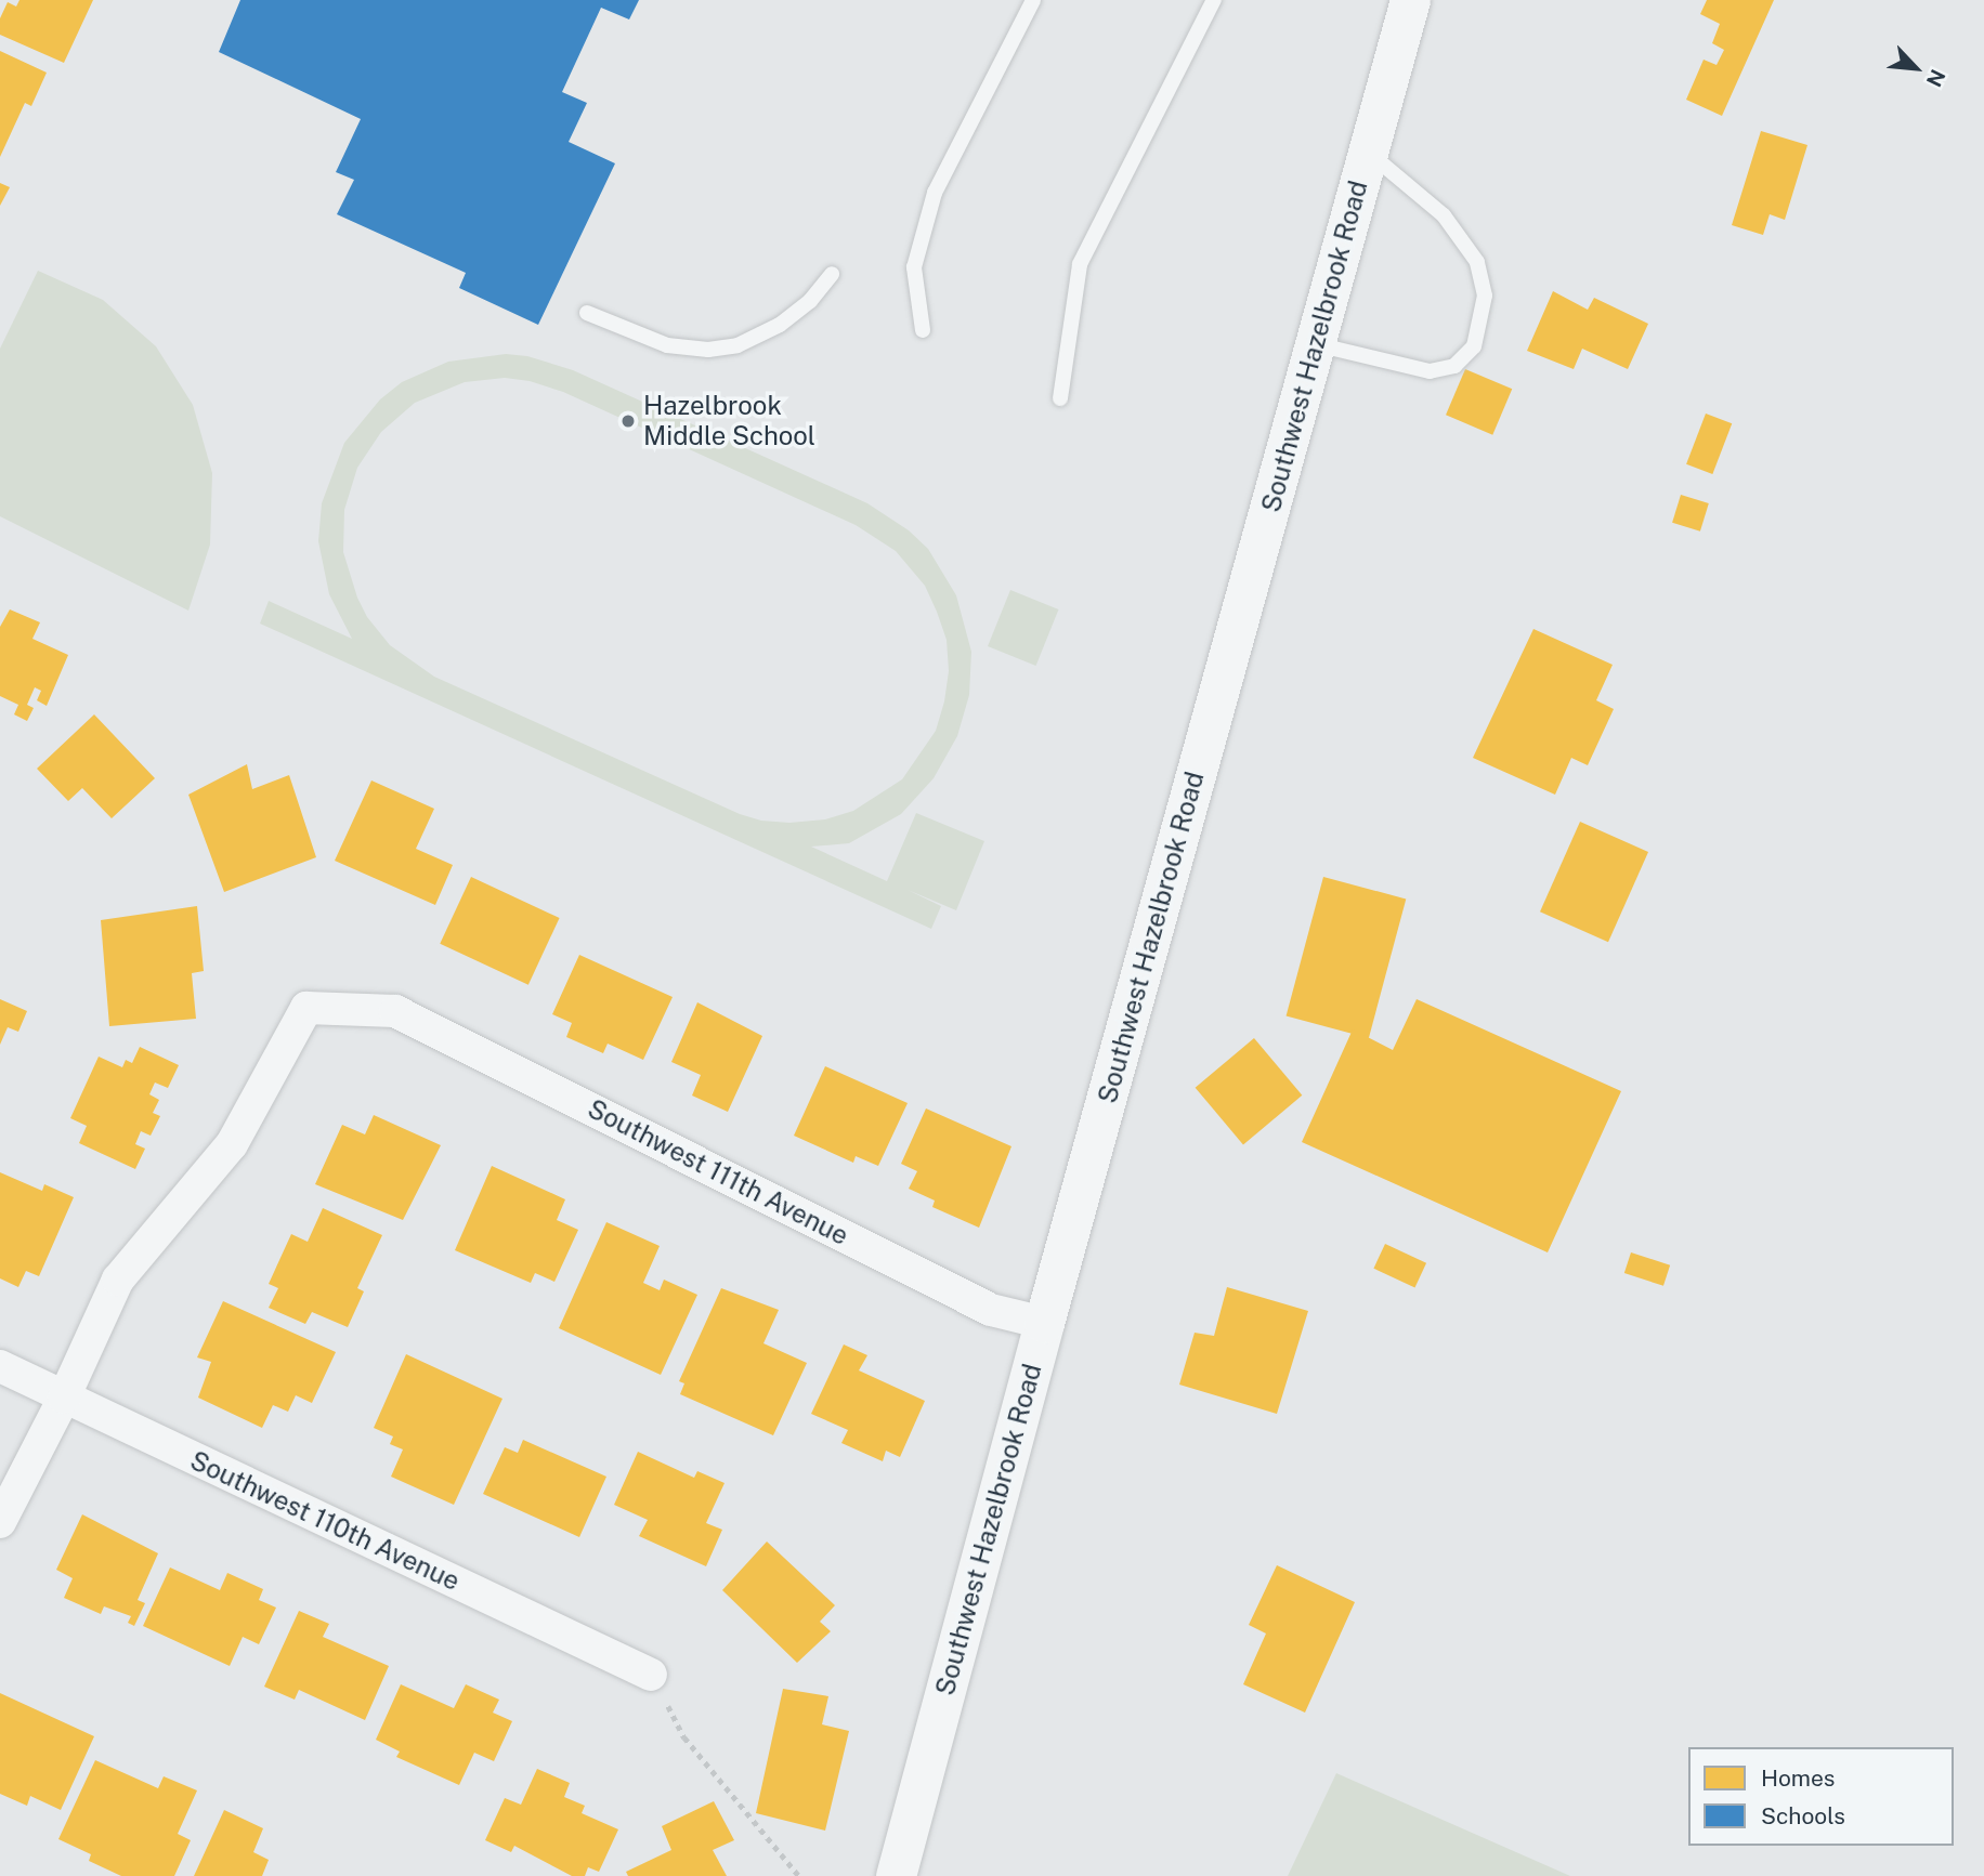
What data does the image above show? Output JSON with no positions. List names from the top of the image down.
{
  "streets": {
    "street": ["Southwest Hazelbrook Road", "Southwest 111th Avenue", "Southwest 110th Avenue"]
  },
  "crossings": [
    ["Southwest Hazelbrook Road", "Southwest 111th Avenue"],
    ["Southwest 111th Avenue", "Southwest 110th Avenue"]
  ],
  "places": ["Hazelbrook Middle School"],
  "legend": ["Homes", "Schools"],
  "north": "bottom right"
}
